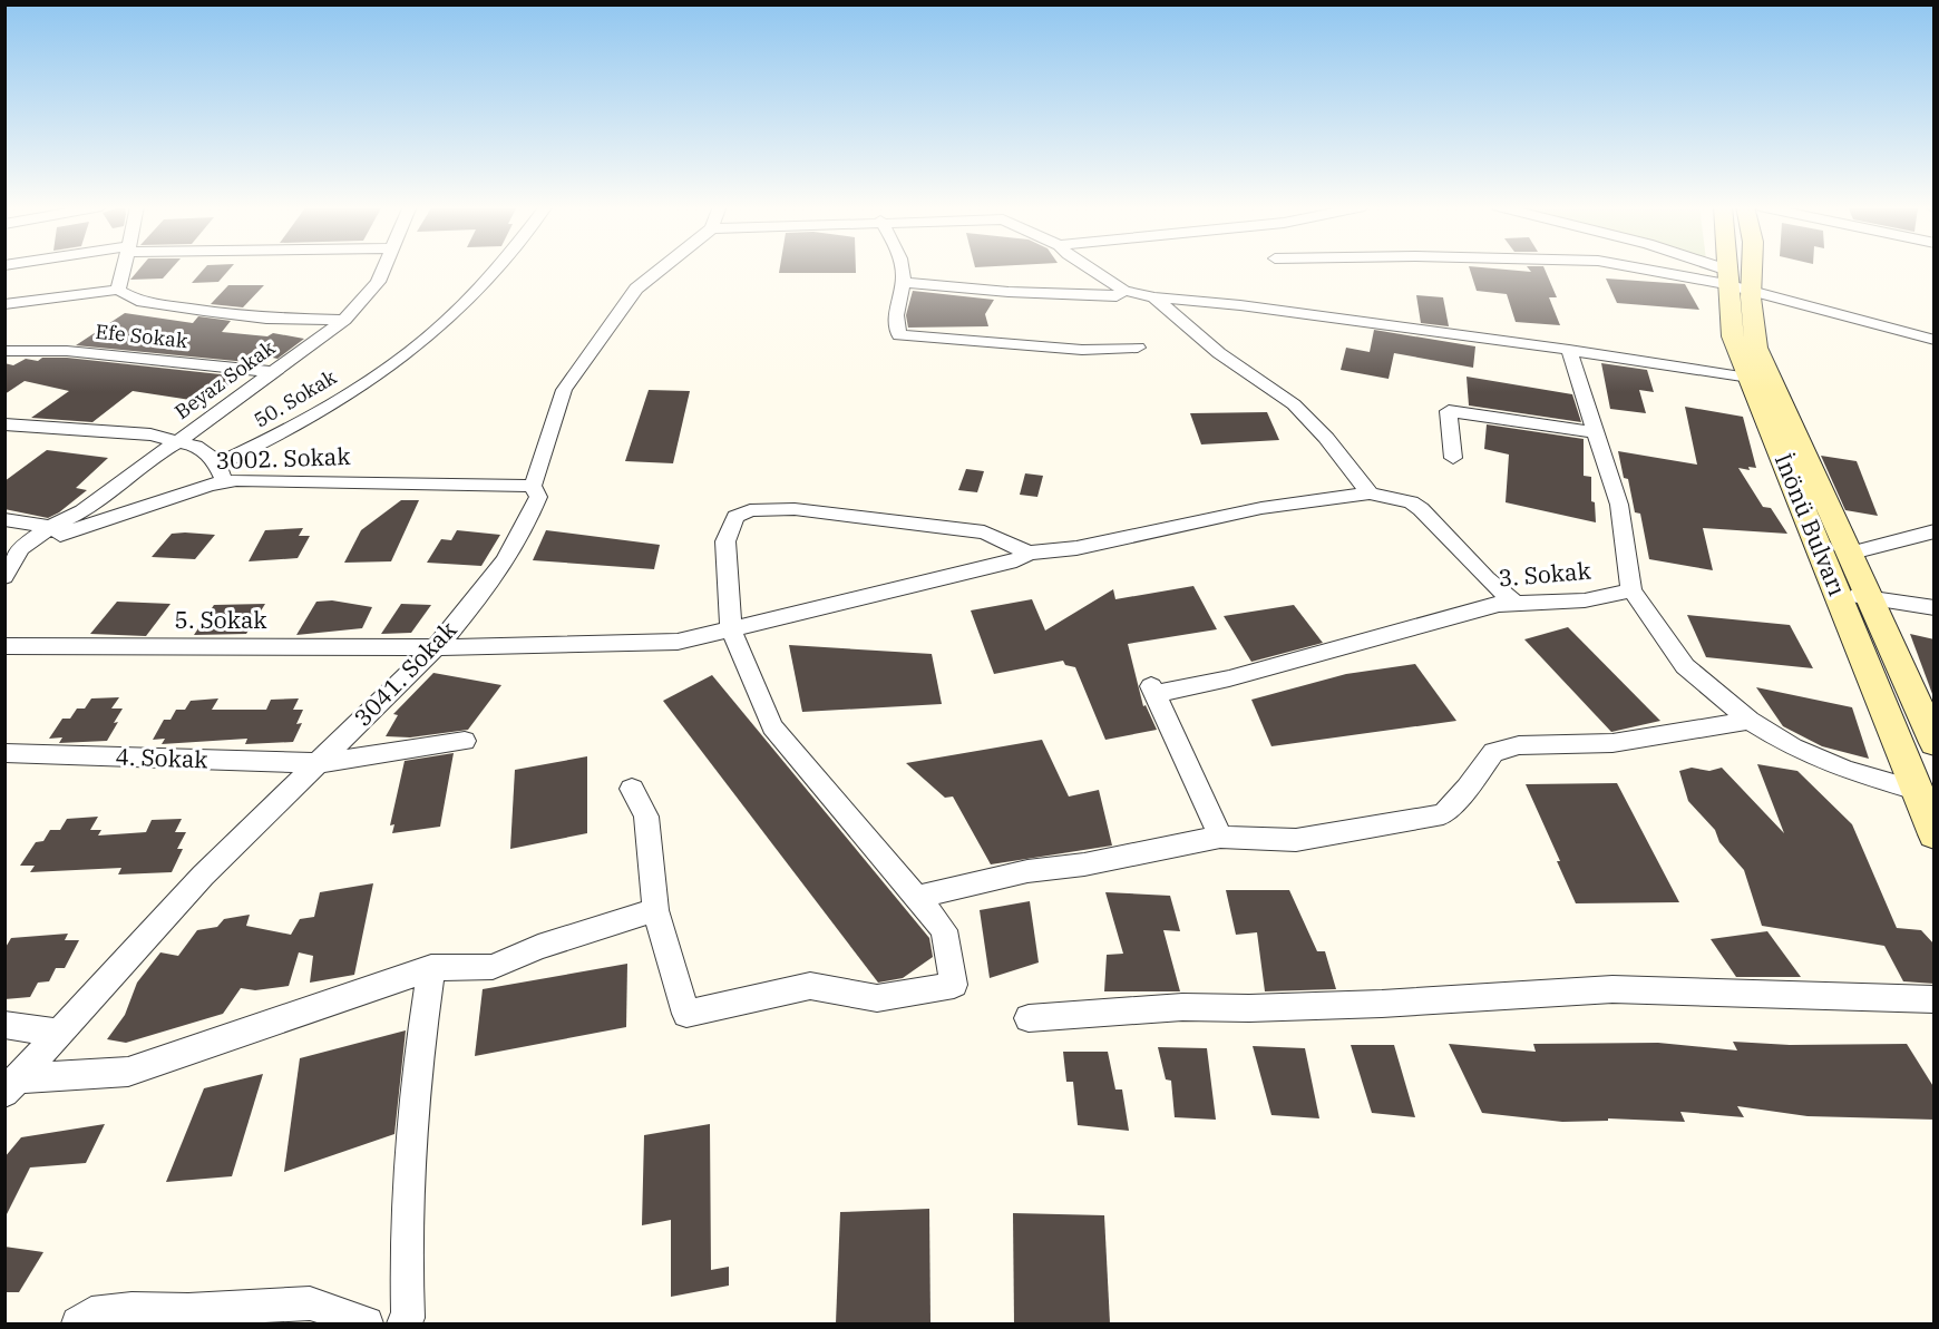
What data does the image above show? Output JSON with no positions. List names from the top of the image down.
{
  "streets": {
    "main road": ["İnönü Bulvarı"],
    "street": [
      "Efe Sokak",
      "Beyaz Sokak",
      "50. Sokak",
      "3002. Sokak",
      "3. Sokak",
      "5. Sokak",
      "3041. Sokak",
      "4. Sokak"
    ]
  },
  "crossings": [
    ["Efe Sokak", "Beyaz Sokak"],
    ["Beyaz Sokak", "3002. Sokak"],
    ["50. Sokak", "3002. Sokak"],
    ["3002. Sokak", "3041. Sokak"],
    ["5. Sokak", "3041. Sokak"],
    ["3041. Sokak", "4. Sokak"]
  ]
}
